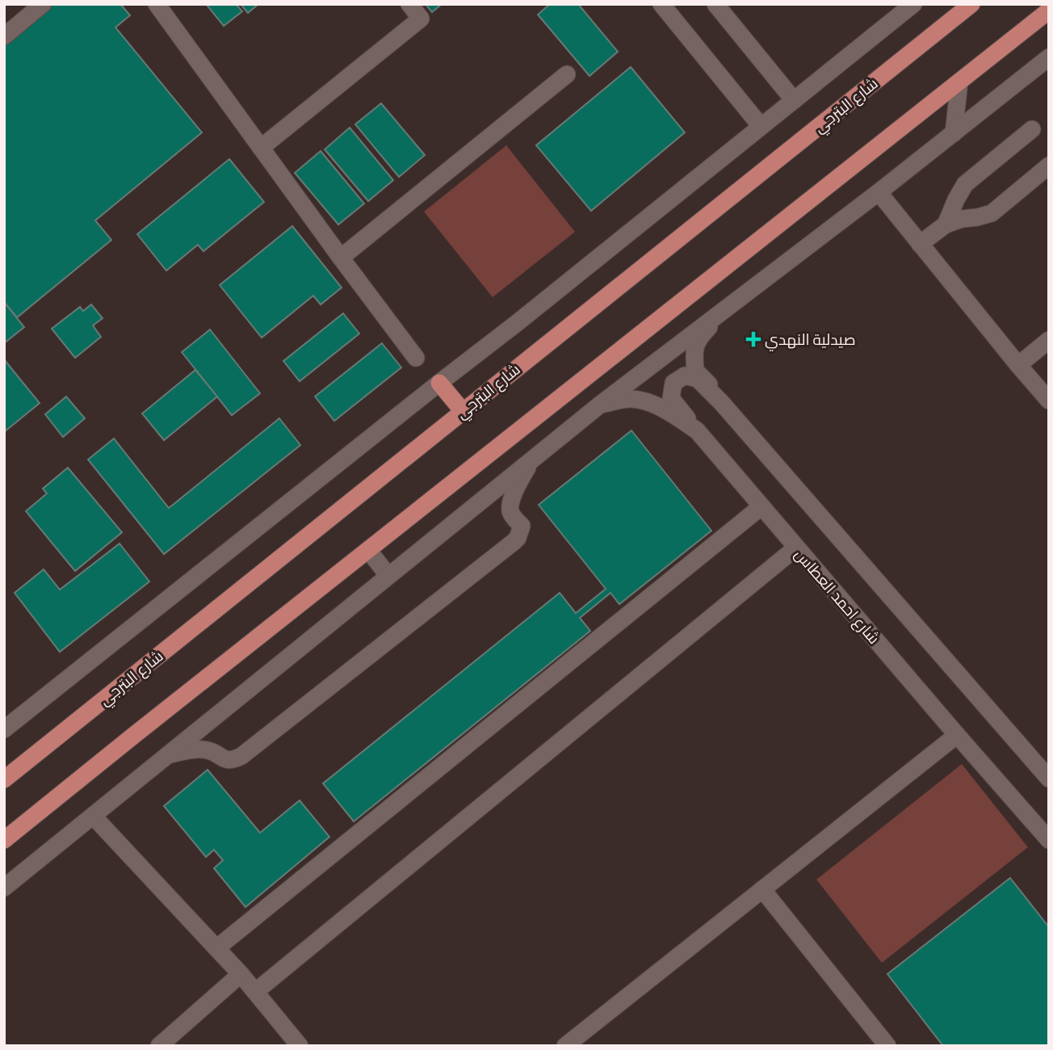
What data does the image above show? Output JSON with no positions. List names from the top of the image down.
{
  "streets": {
    "main road": ["شارع البترجي"],
    "street": ["شارع احمد العطاس"]
  },
  "places": {
    "health": ["صيدلية النهدي"]
  }
}
